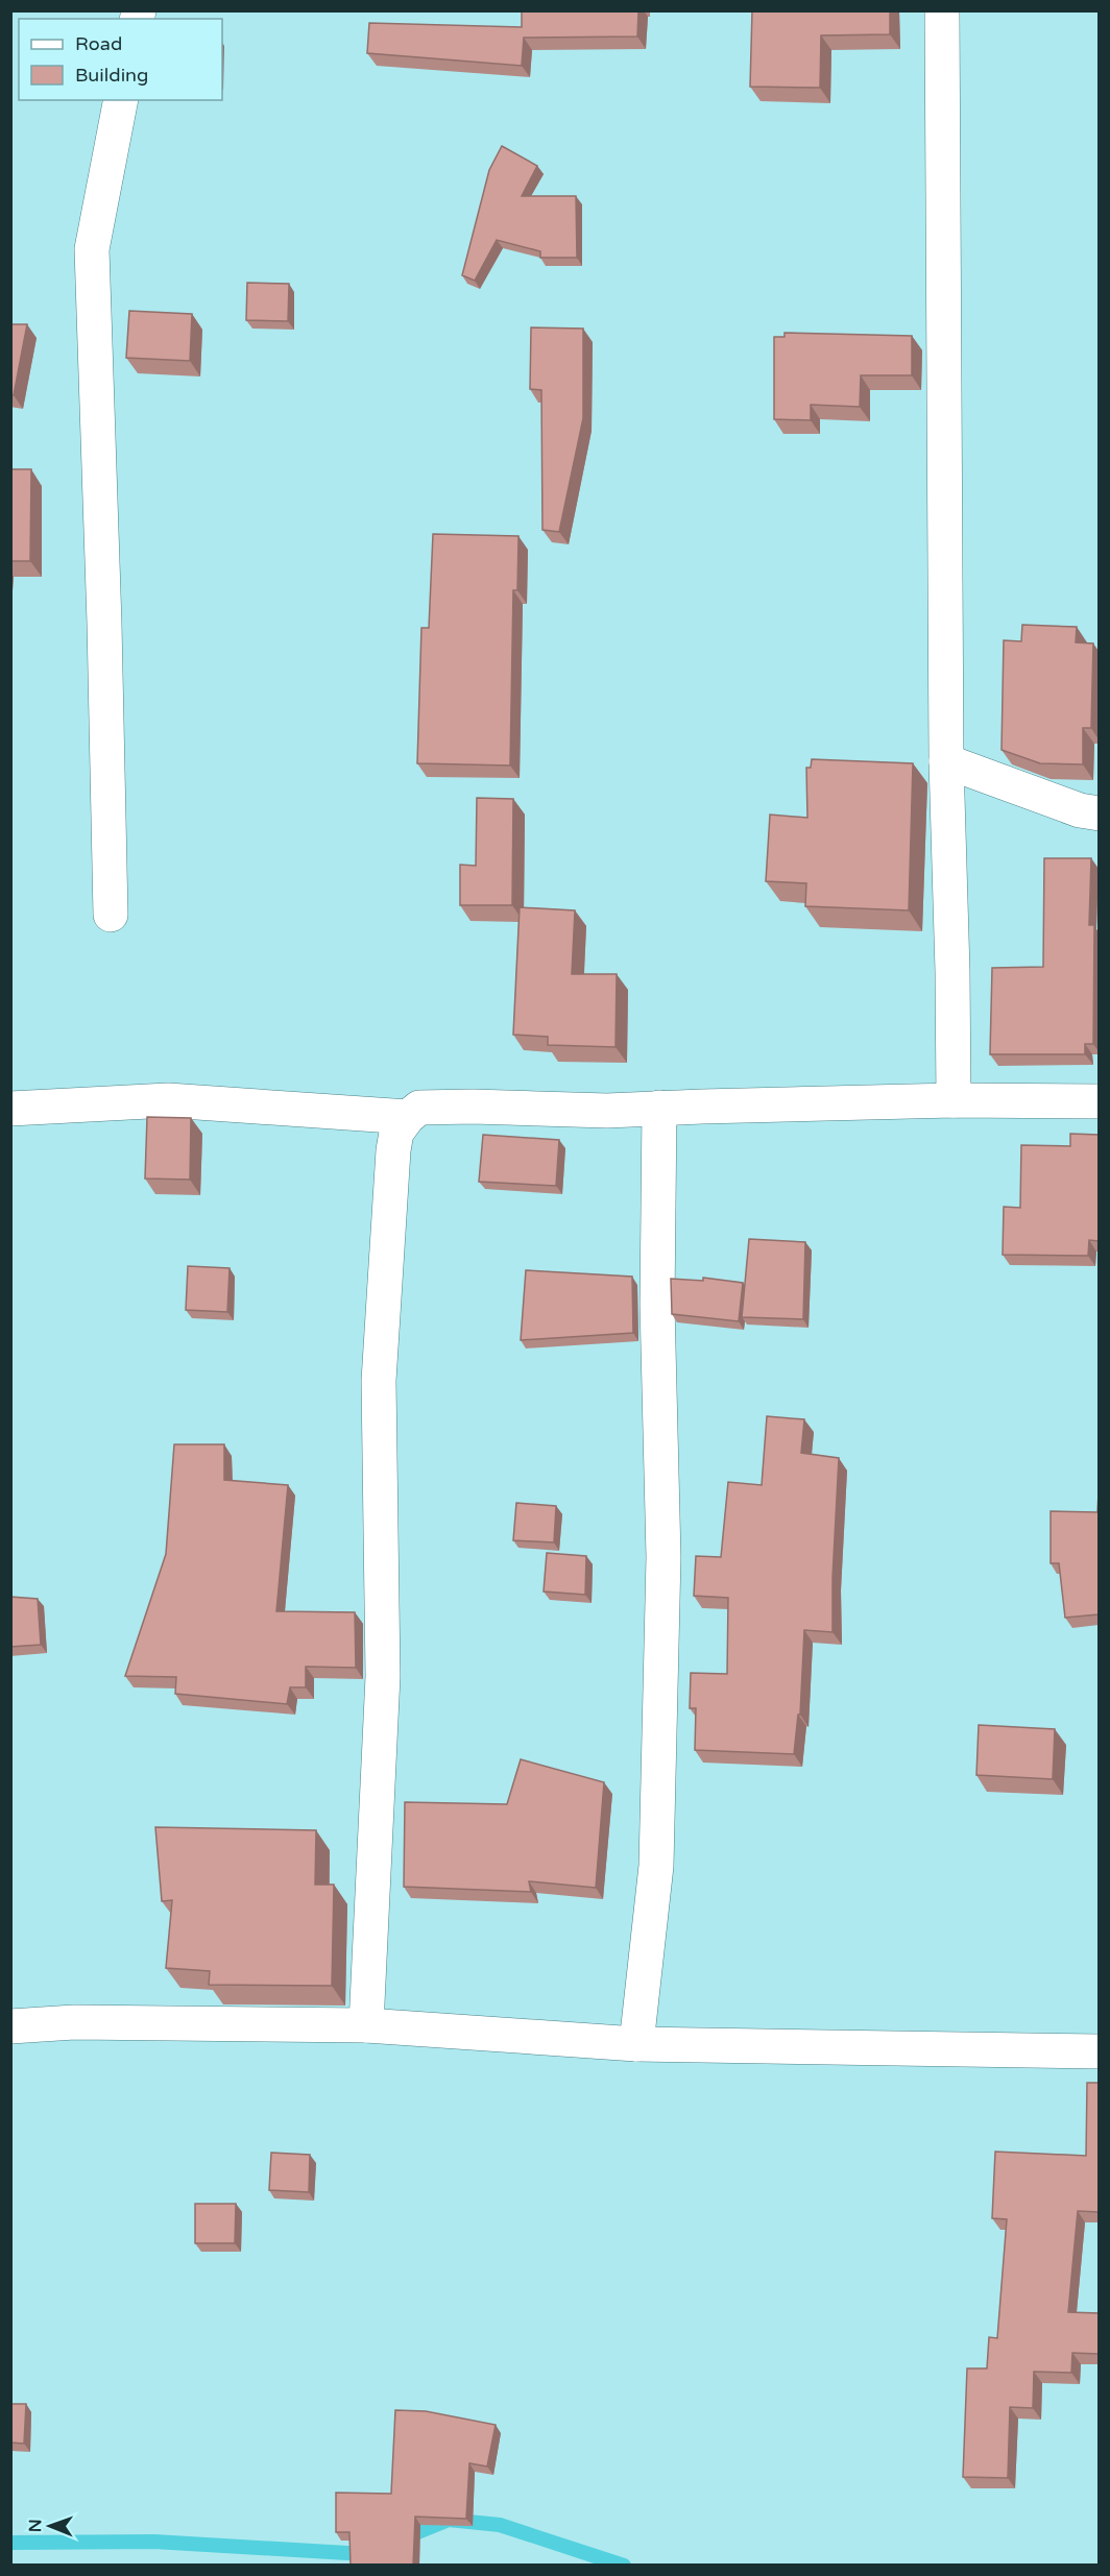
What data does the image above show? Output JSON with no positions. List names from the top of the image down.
{
  "legend": ["Road", "Building"],
  "north": "left"
}
